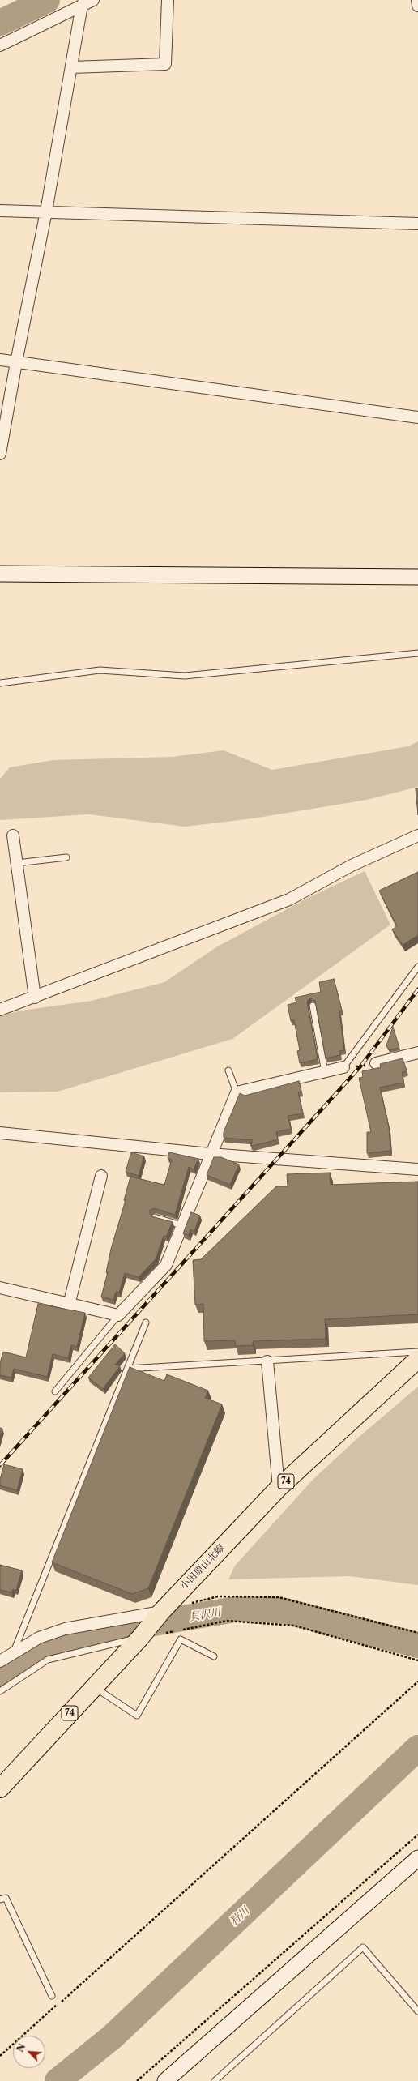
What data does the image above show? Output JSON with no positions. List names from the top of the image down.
{
  "streets": {
    "main road": ["74", "小田原山北線"]
  },
  "water": ["貝沢川", "狩川"],
  "north": "top left"
}
